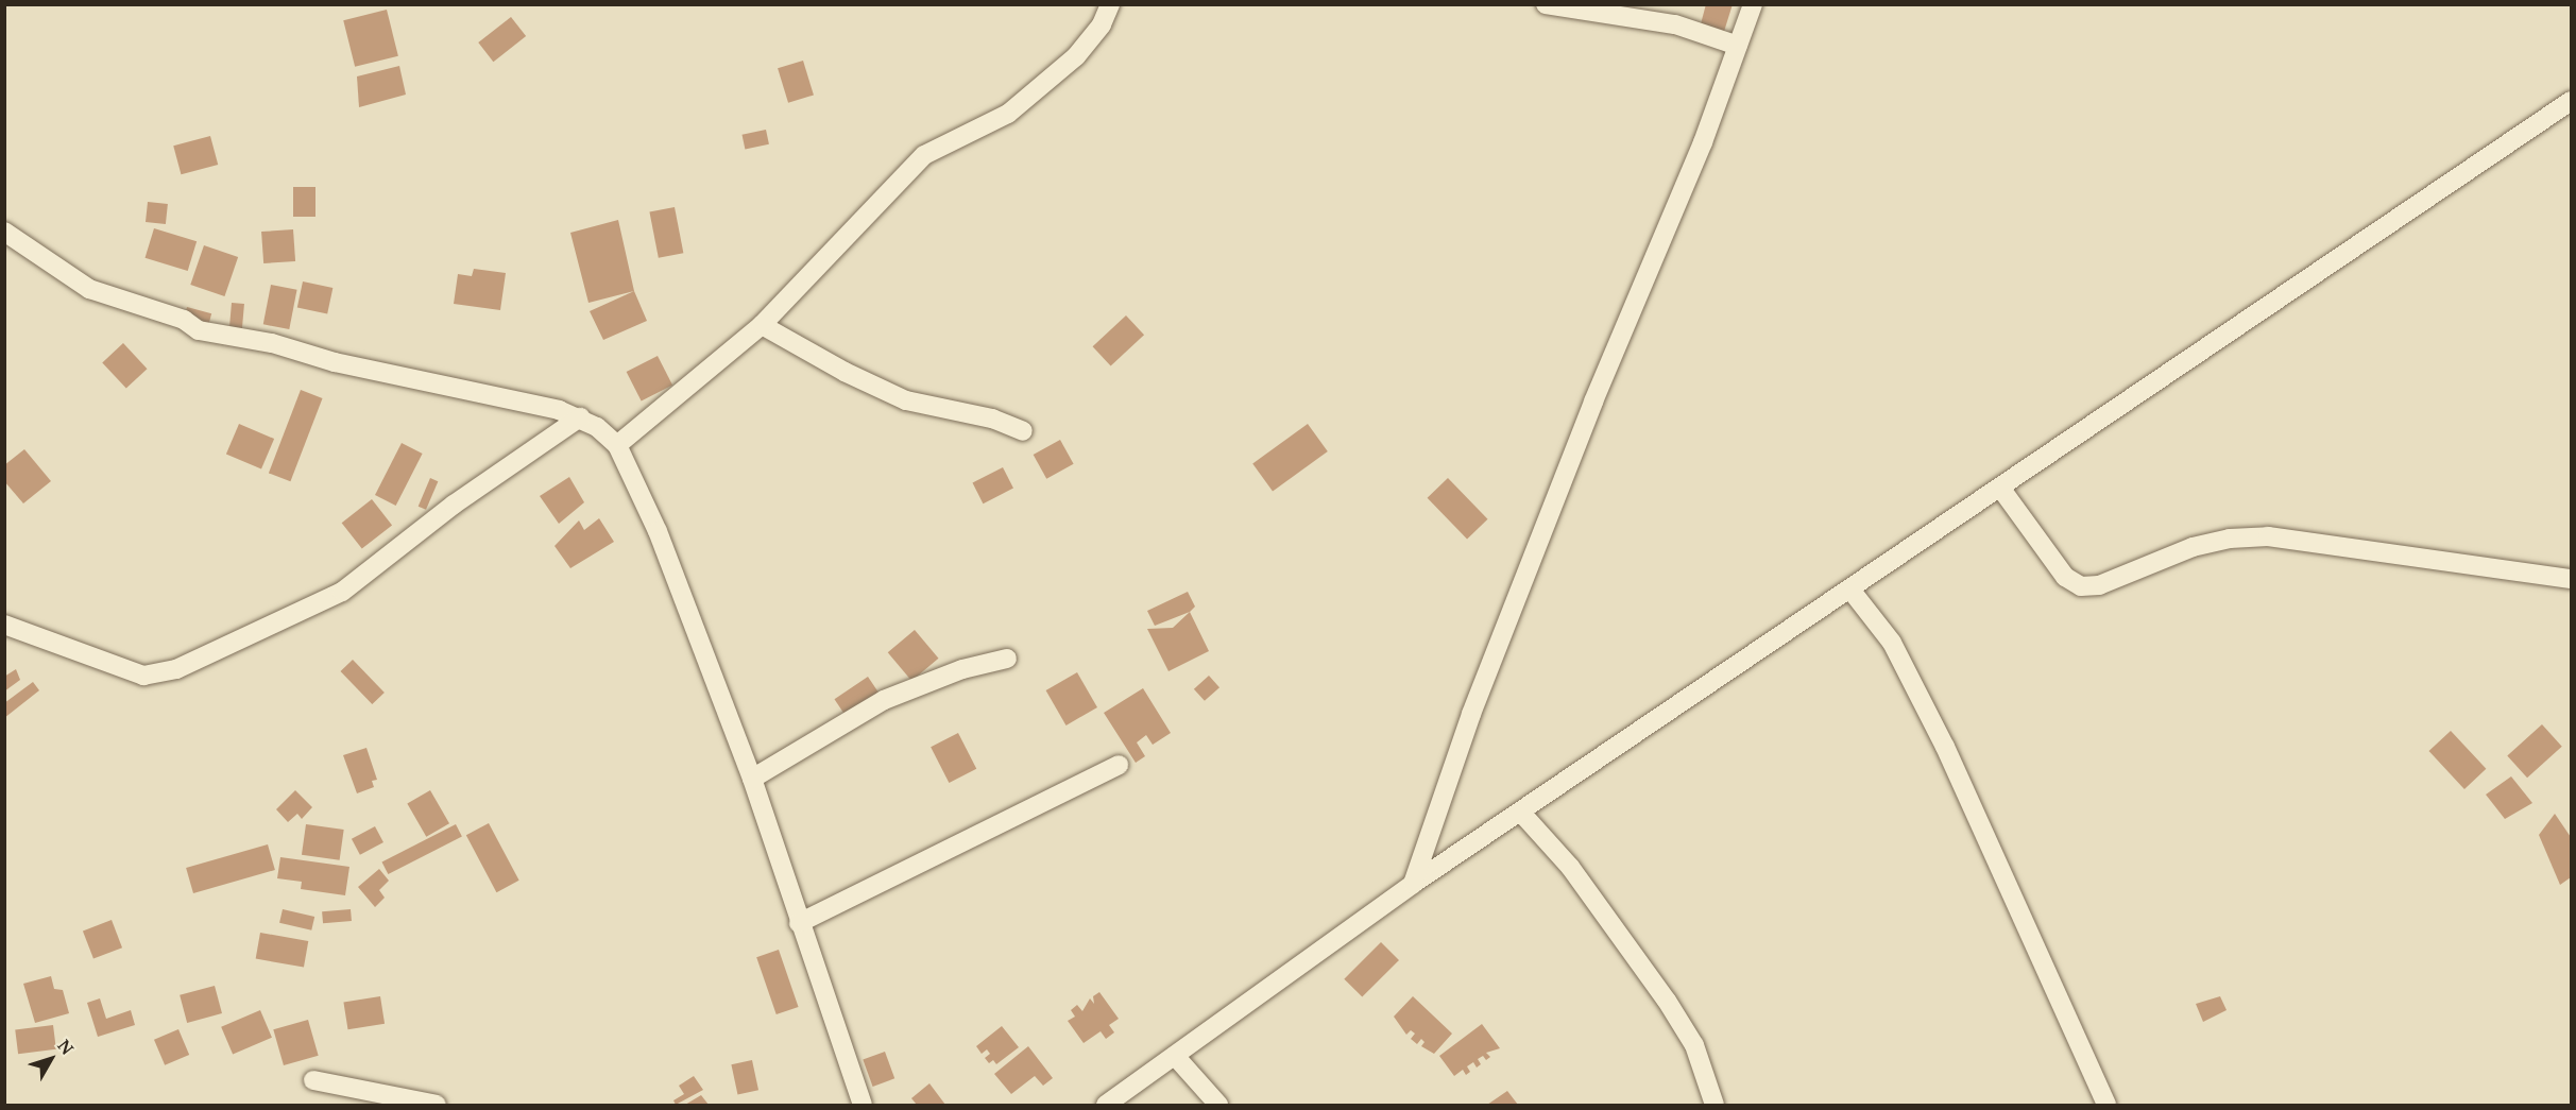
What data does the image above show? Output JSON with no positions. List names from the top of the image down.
{
  "north": "top right"
}
